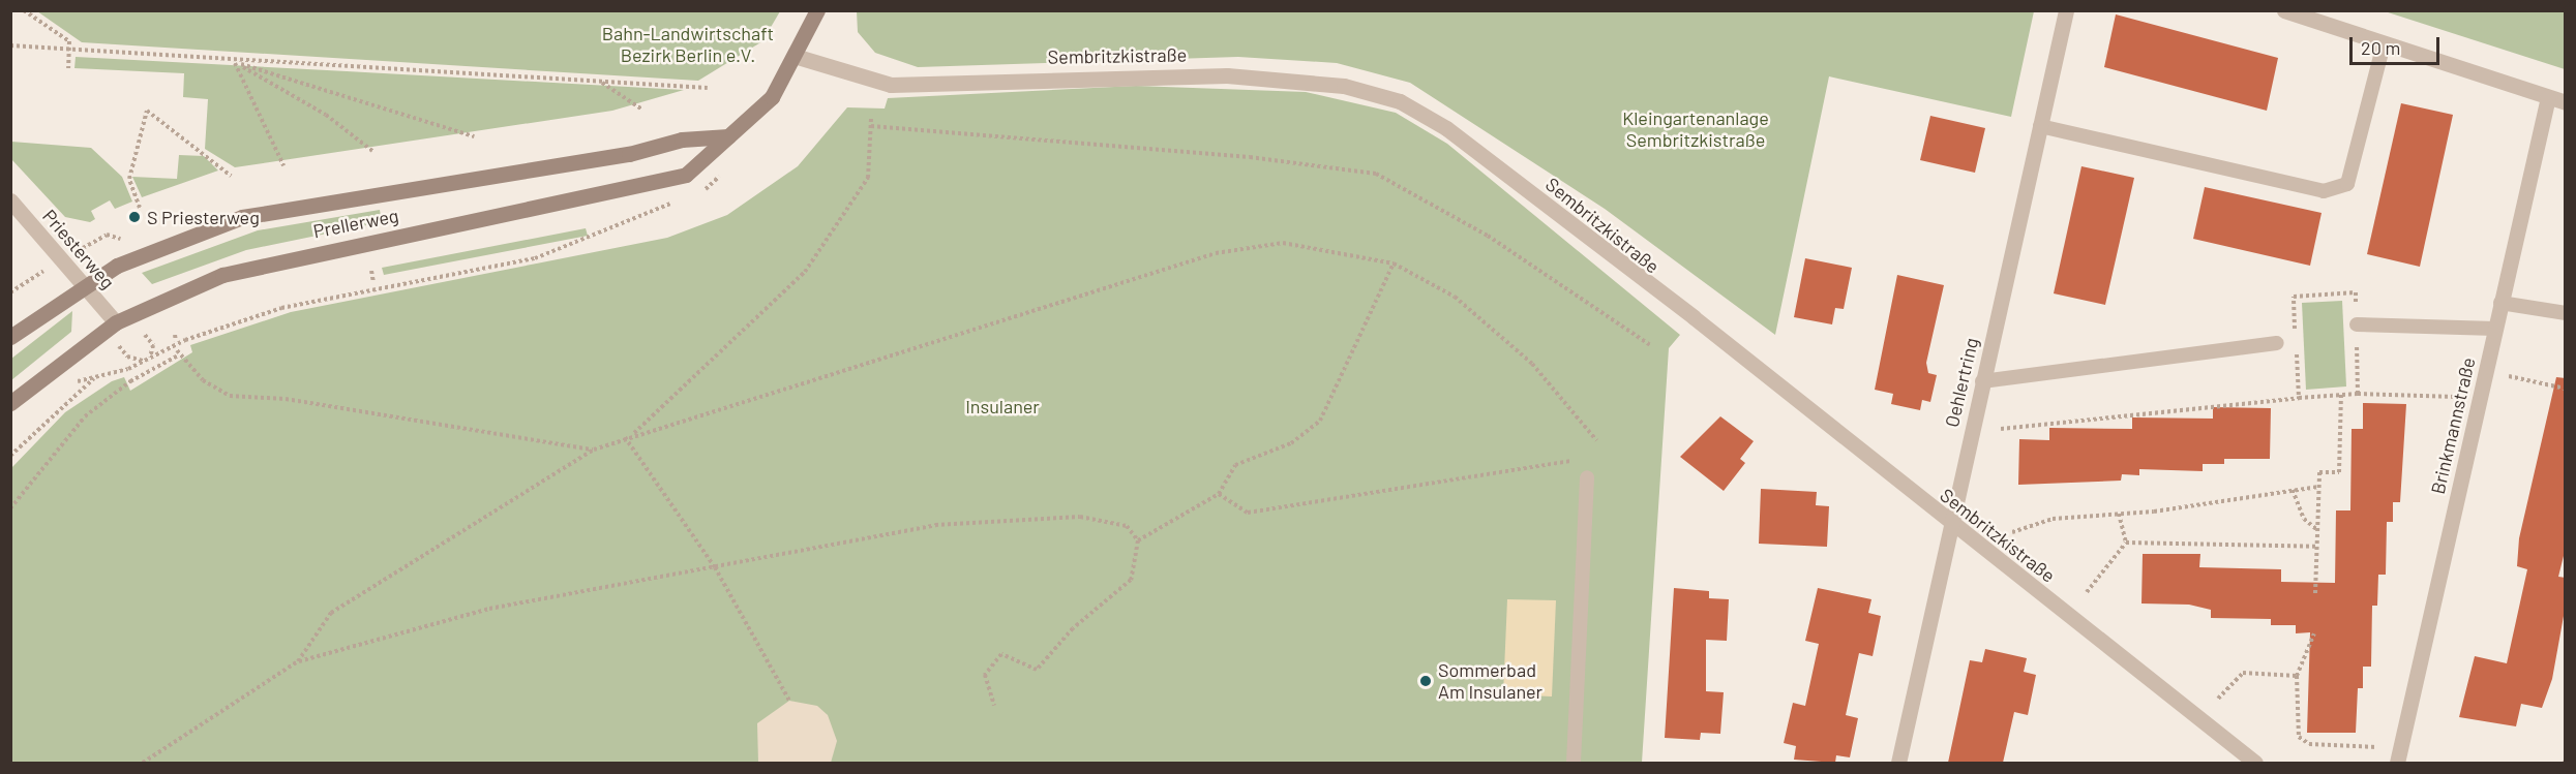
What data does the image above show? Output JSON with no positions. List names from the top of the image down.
{
  "streets": {
    "main road": ["Prellerweg"],
    "street": [
      "Sembritzkistraße",
      "Priesterweg",
      "Oehlertring",
      "Brinkmannstraße"
    ]
  },
  "crossings": [
    ["Sembritzkistraße", "Prellerweg"],
    ["Sembritzkistraße", "Oehlertring"],
    ["Prellerweg", "Priesterweg"]
  ],
  "parks": ["Bahn-Landwirtschaft Bezirk Berlin e.V.", "Kleingartenanlage Sembritzkistraße", "Insulaner"],
  "places": ["S Priesterweg", "Sommerbad Am Insulaner"],
  "scale_bar": "20 m"
}
